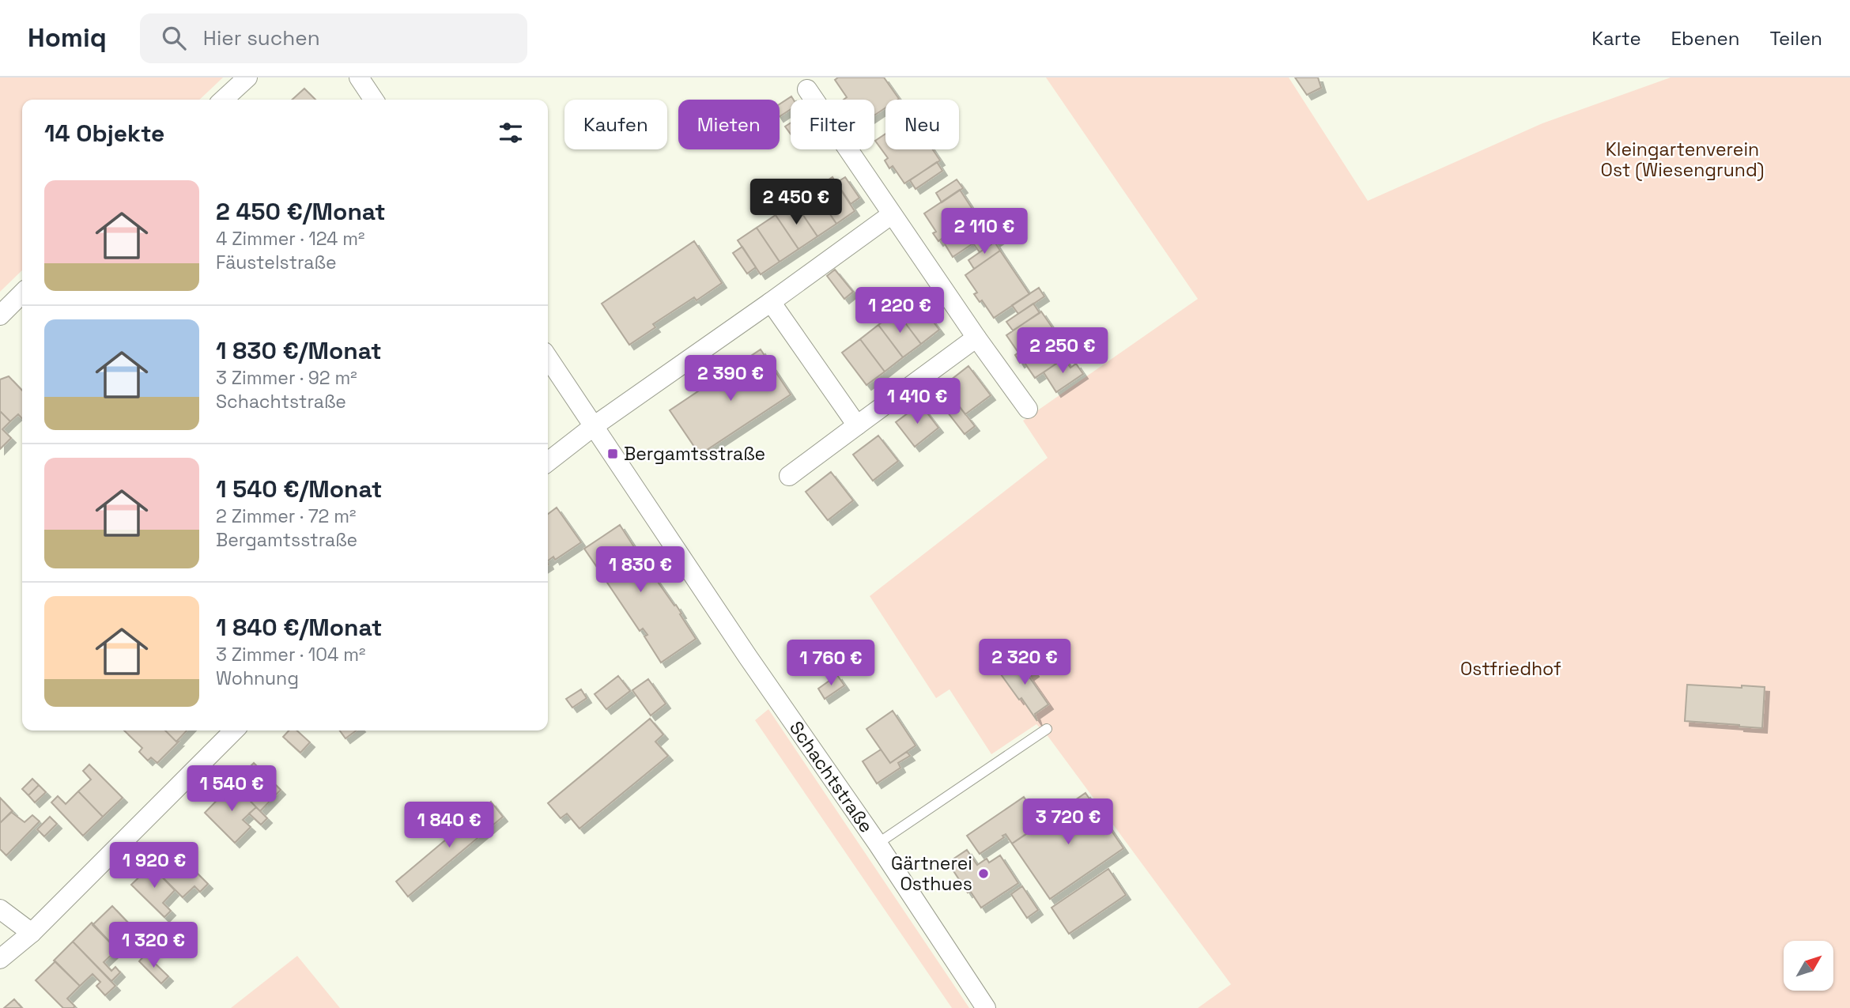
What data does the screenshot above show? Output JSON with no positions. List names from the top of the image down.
{
  "streets": {
    "street": ["Schachtstraße"]
  },
  "parks": ["Kleingartenverein Ost (Wiesengrund)", "Ostfriedhof"],
  "places": {
    "transit": ["Bergamtsstraße"],
    "other": ["Gärtnerei Osthues"]
  },
  "north": "top right",
  "page": {
    "header": "Homiq",
    "search": "Hier suchen",
    "nav": ["Karte", "Ebenen", "Teilen"],
    "chip": [
      "Kaufen",
      "Mieten",
      "Filter",
      "Neu"
    ],
    "heading": "14 Objekte",
    "list": [
      {
        "name": "2 450 €/Monat",
        "note": "4 Zimmer · 124 m² · Fäustelstraße"
      },
      {
        "name": "1 830 €/Monat",
        "note": "3 Zimmer · 92 m² · Schachtstraße"
      },
      {
        "name": "1 540 €/Monat",
        "note": "2 Zimmer · 72 m² · Bergamtsstraße"
      },
      {
        "name": "1 840 €/Monat",
        "note": "3 Zimmer · 104 m² · Wohnung"
      }
    ],
    "price": [
      "2 450 €",
      "2 110 €",
      "1 220 €",
      "2 250 €",
      "2 390 €",
      "1 410 €",
      "1 830 €",
      "2 320 €",
      "1 760 €",
      "1 540 €",
      "3 720 €",
      "1 840 €",
      "1 920 €",
      "1 320 €"
    ]
  }
}
